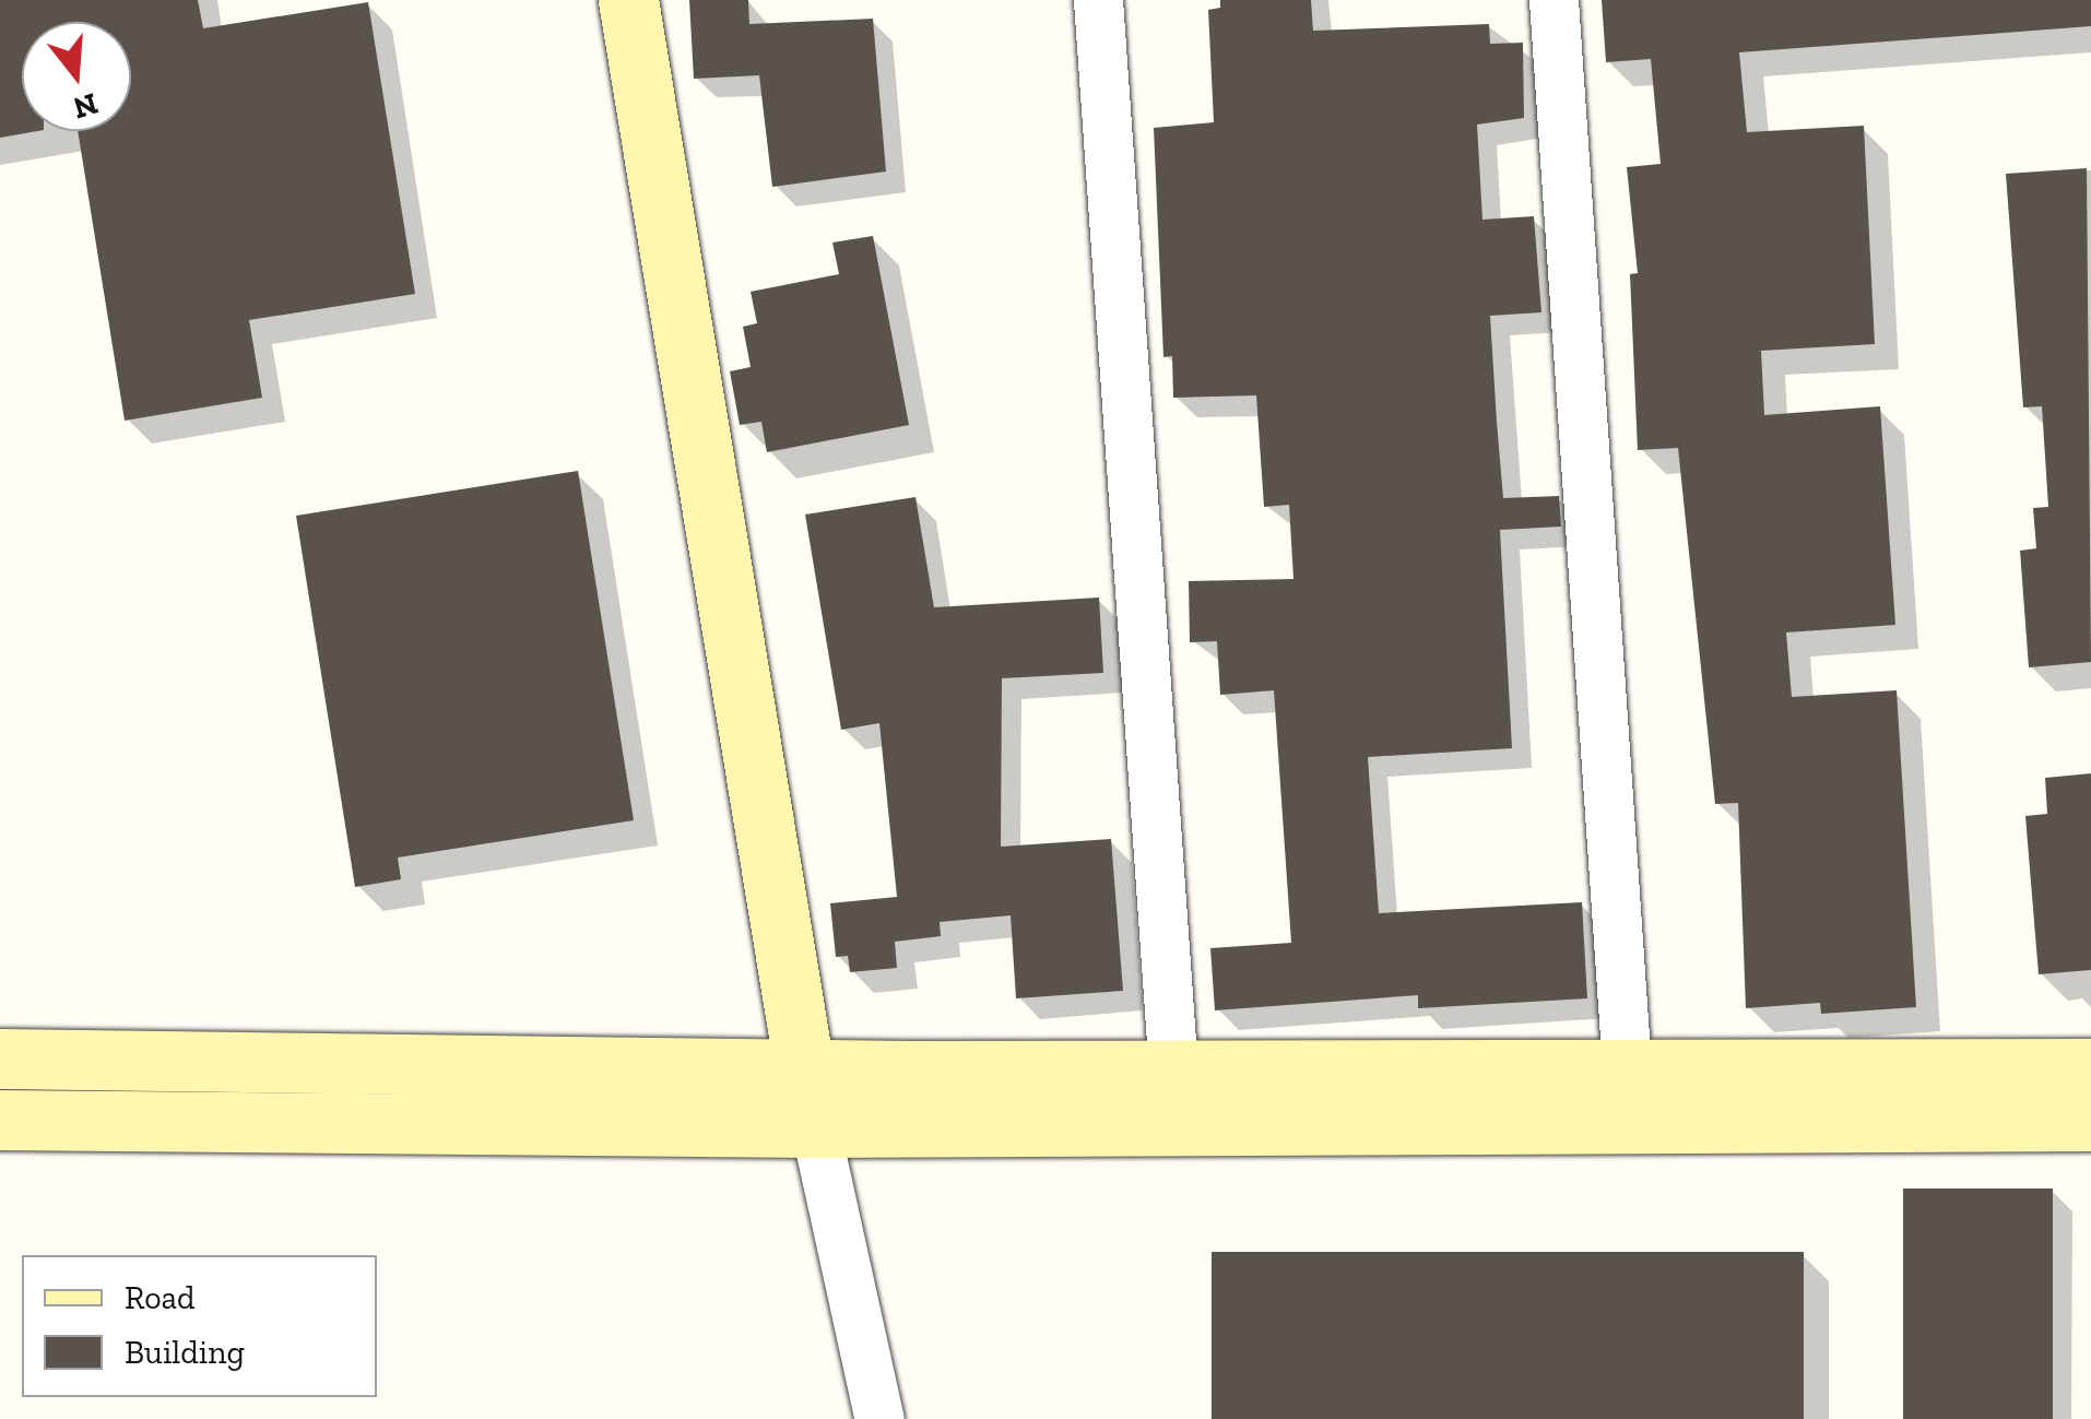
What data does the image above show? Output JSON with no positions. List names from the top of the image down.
{
  "legend": ["Road", "Building"],
  "north": "bottom"
}
